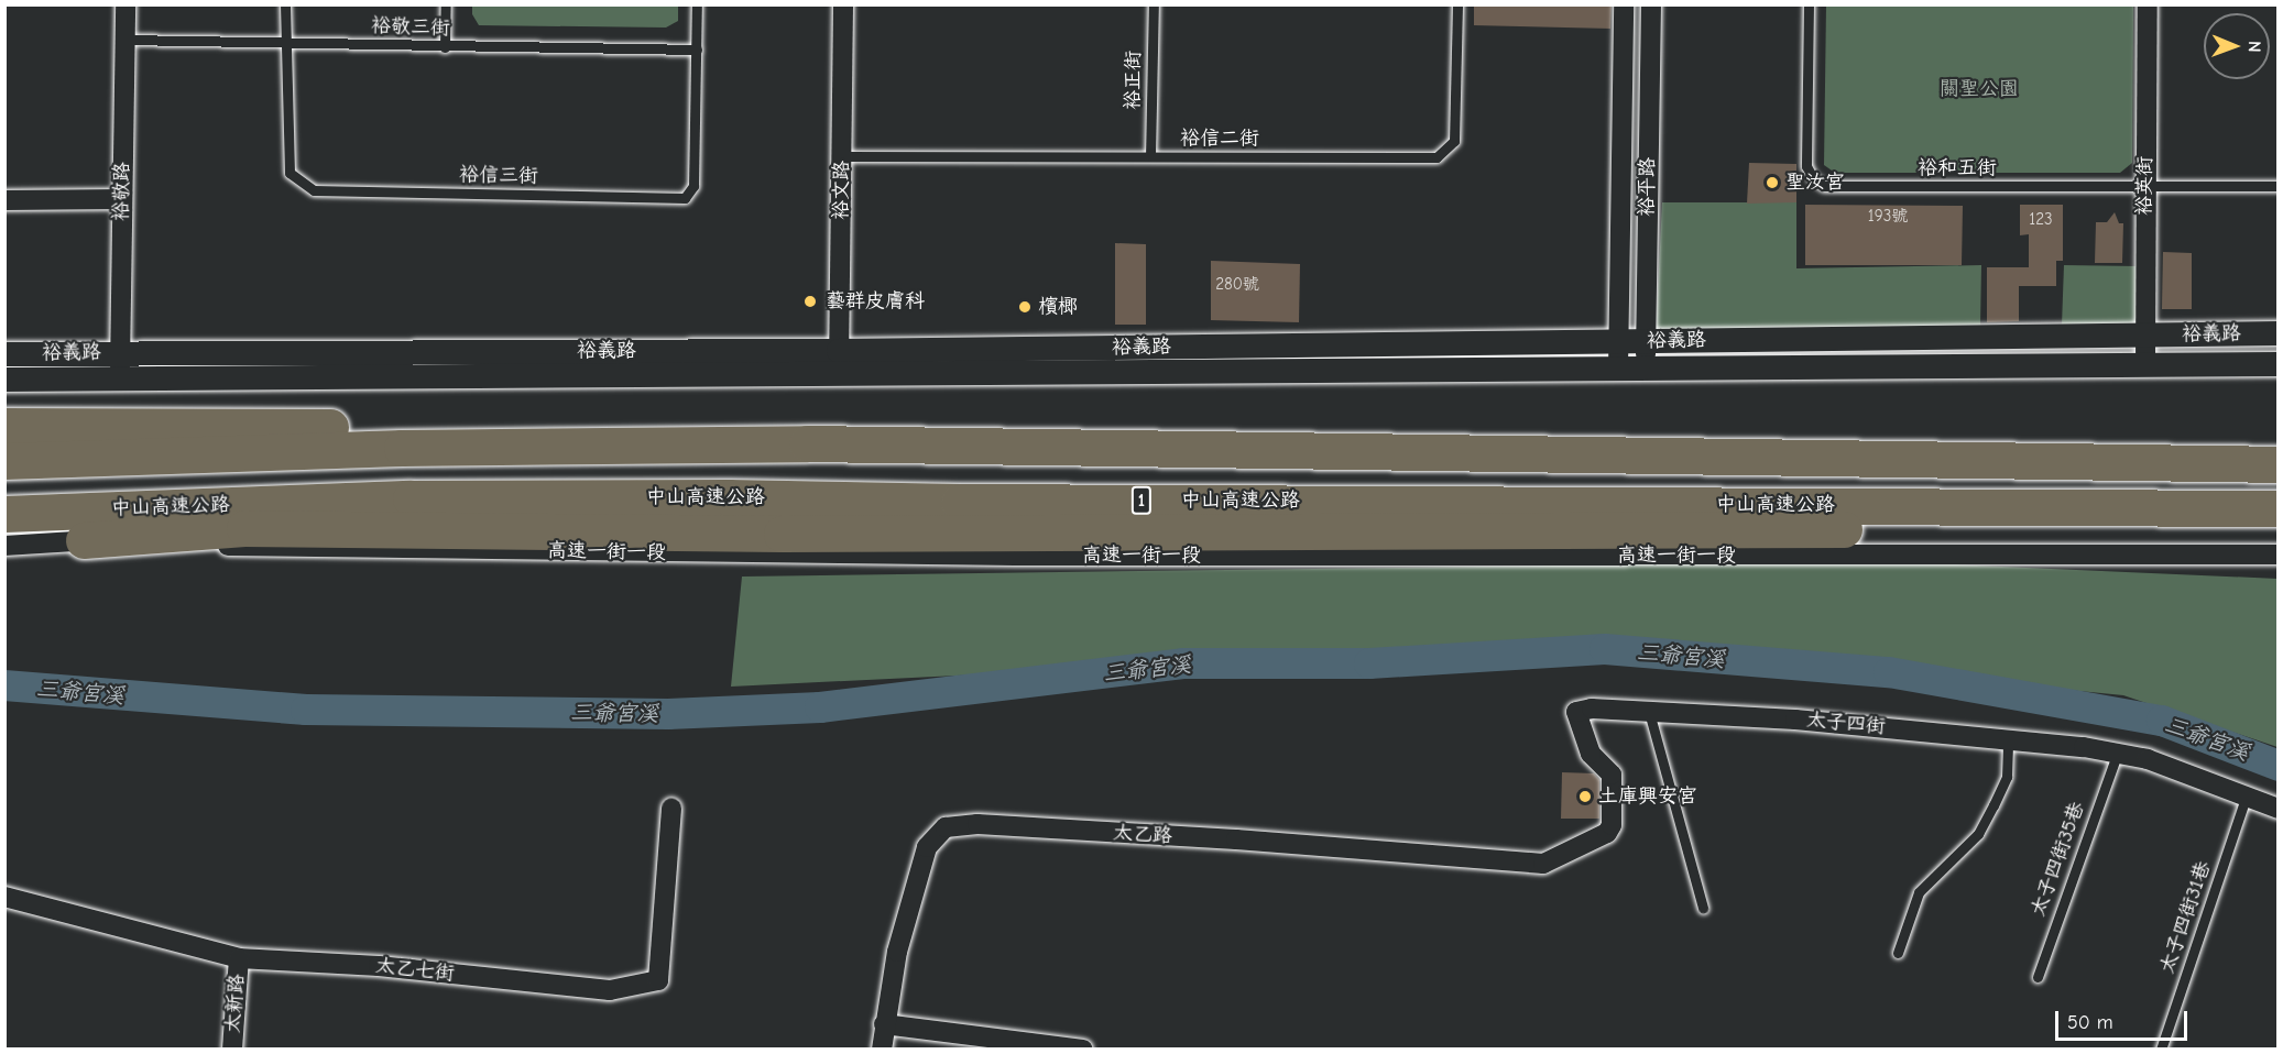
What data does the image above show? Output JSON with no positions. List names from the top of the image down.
{
  "streets": {
    "highway": ["中山高速公路", "1"],
    "street": [
      "裕英街",
      "裕平路",
      "裕文路",
      "裕敬路",
      "裕義路",
      "高速一街一段",
      "太子四街",
      "太乙路",
      "太乙七街",
      "太新路"
    ],
    "lane": [
      "裕敬三街",
      "裕正街",
      "裕信二街",
      "裕和五街",
      "裕信三街",
      "太子四街35巷",
      "太子四街31巷"
    ]
  },
  "crossings": [
    ["裕敬三街", "裕信三街"],
    ["裕敬三街", "裕敬路"],
    ["裕正街", "裕信二街"],
    ["裕信二街", "裕文路"],
    ["裕和五街", "裕英街"],
    ["裕英街", "裕義路"],
    ["裕平路", "裕義路"],
    ["裕文路", "裕義路"],
    ["裕敬路", "裕義路"],
    ["太子四街", "太乙路"],
    ["太子四街", "太子四街35巷"],
    ["太子四街", "太子四街31巷"],
    ["太乙七街", "太新路"]
  ],
  "water": ["三爺宮溪"],
  "parks": ["關聖公園"],
  "places": [
    "聖汝宮",
    "藝群皮膚科",
    "檳榔",
    "土庫興安宮"
  ],
  "house_numbers": ["193號", "123", "280號"],
  "scale_bar": "50 m",
  "north": "right"
}
